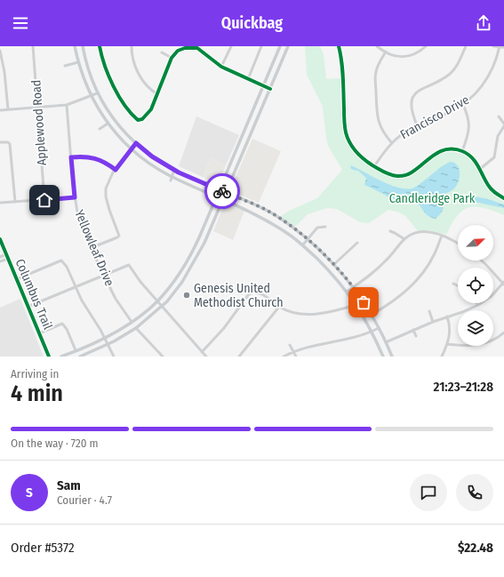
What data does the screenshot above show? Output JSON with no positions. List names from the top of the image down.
{
  "streets": {
    "street": [
      "Francisco Drive",
      "Applewood Road",
      "Yellowleaf Drive",
      "Columbus Trail"
    ]
  },
  "parks": ["Candleridge Park"],
  "places": ["Genesis United Methodist Church"],
  "north": "top right",
  "page": {
    "header": "Quickbag",
    "heading": ["4 min", "Arriving in", "21:23–21:28"],
    "panel": [
      "Sam",
      "Courier · 4.7",
      "Order #5372",
      "$22.48"
    ],
    "bar": "On the way · 720 m",
    "round": "S"
  }
}
